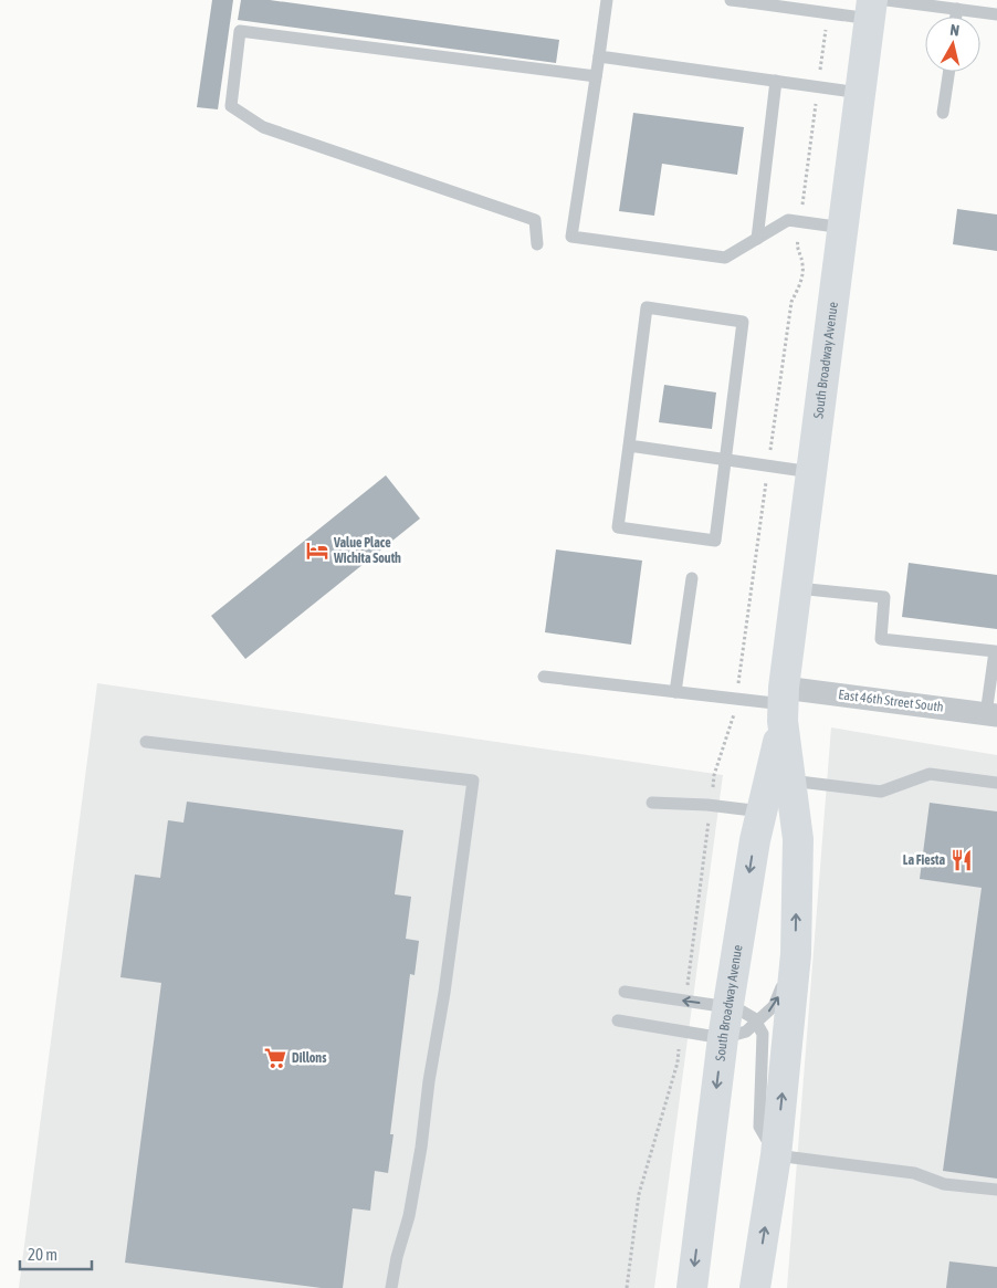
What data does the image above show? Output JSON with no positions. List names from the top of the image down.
{
  "streets": {
    "main road": ["South Broadway Avenue"],
    "street": ["East 46th Street South"]
  },
  "crossings": [
    ["South Broadway Avenue", "East 46th Street South"]
  ],
  "places": {
    "hotel": ["Value Place Wichita South"],
    "restaurant": ["La Fiesta"],
    "supermarket": ["Dillons"]
  },
  "scale_bar": "20 m",
  "north": "top"
}
